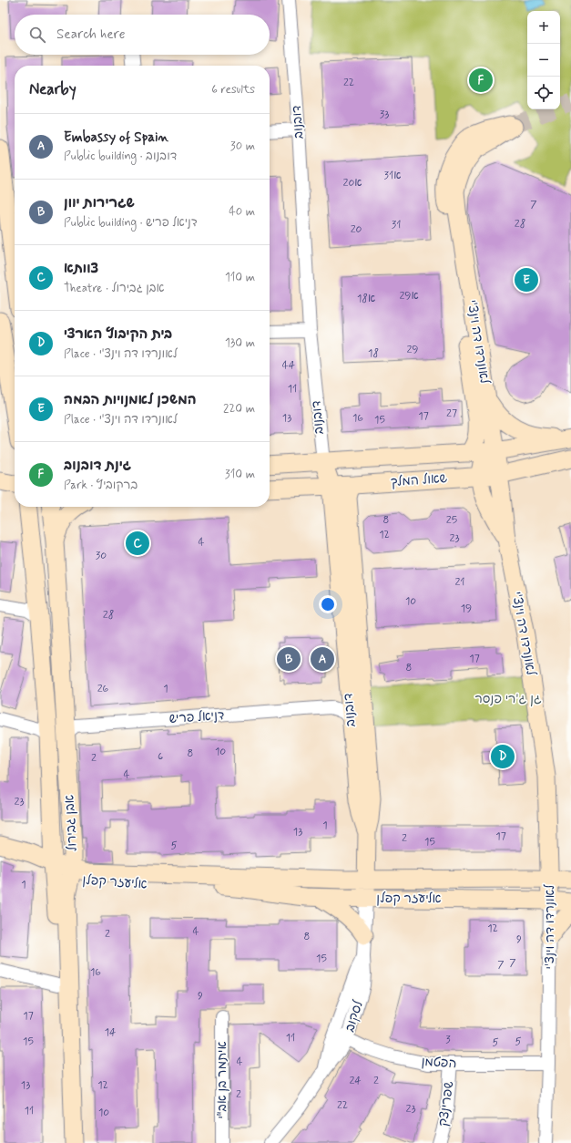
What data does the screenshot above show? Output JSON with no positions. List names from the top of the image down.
{
  "streets": {
    "street": [
      "דובנוב",
      "לאונרדו דה וינצ'י",
      "שאול המלך",
      "דניאל פריש",
      "אבן גבירול",
      "אליעזר קפלן",
      "לסקוב",
      "הפטמן",
      "איתמר בן אב\"י",
      "שפרינצק"
    ]
  },
  "crossings": [
    ["דובנוב", "שאול המלך"],
    ["דובנוב", "דניאל פריש"],
    ["דובנוב", "אליעזר קפלן"],
    ["דובנוב", "לסקוב"],
    ["לאונרדו דה וינצ'י", "שאול המלך"],
    ["לאונרדו דה וינצ'י", "אליעזר קפלן"],
    ["לאונרדו דה וינצ'י", "הפטמן"],
    ["דניאל פריש", "אבן גבירול"],
    ["אבן גבירול", "אליעזר קפלן"],
    ["אליעזר קפלן", "לסקוב"],
    ["לסקוב", "הפטמן"],
    ["הפטמן", "שפרינצק"]
  ],
  "parks": ["גן ג'רי פנסר"],
  "house_numbers": [
    "22",
    "33",
    "31א",
    "20א",
    "7",
    "28",
    "31",
    "20",
    "29א",
    "18א",
    "29",
    "18",
    "44",
    "11",
    "27",
    "17",
    "13",
    "16",
    "15",
    "8",
    "25",
    "12",
    "23",
    "4",
    "30",
    "21",
    "10",
    "19",
    "28",
    "17",
    "8",
    "26",
    "1",
    "10",
    "8",
    "6",
    "2",
    "4",
    "23",
    "1",
    "13",
    "17",
    "2",
    "15",
    "5",
    "1",
    "12",
    "4",
    "2",
    "8",
    "9",
    "15",
    "7",
    "7",
    "16",
    "9",
    "17",
    "14",
    "11",
    "3",
    "15",
    "5",
    "5",
    "4",
    "24",
    "2",
    "13",
    "12",
    "2",
    "22",
    "23",
    "11",
    "10"
  ],
  "page": {
    "map_buttons": ["+", "−"],
    "search": "Search here",
    "heading": ["Nearby", "6 results"],
    "pins": [
      "F",
      "E",
      "C",
      "A",
      "B",
      "D"
    ],
    "list": [
      {
        "mark": "A",
        "name": "Embassy of Spain",
        "note": "Public building · דובנוב",
        "value": "30 m"
      },
      {
        "mark": "B",
        "name": "שגרירות יוון",
        "note": "Public building · דניאל פריש",
        "value": "40 m"
      },
      {
        "mark": "C",
        "name": "צוותא",
        "note": "Theatre · אבן גבירול",
        "value": "110 m"
      },
      {
        "mark": "D",
        "name": "בית הקיבוץ הארצי",
        "note": "Place · לאונרדו דה וינצ'י",
        "value": "130 m"
      },
      {
        "mark": "E",
        "name": "המשכן לאמנויות הבמה",
        "note": "Place · לאונרדו דה וינצ'י",
        "value": "220 m"
      },
      {
        "mark": "F",
        "name": "גינת דובנוב",
        "note": "Park · ברקוביץ",
        "value": "310 m"
      }
    ]
  }
}
